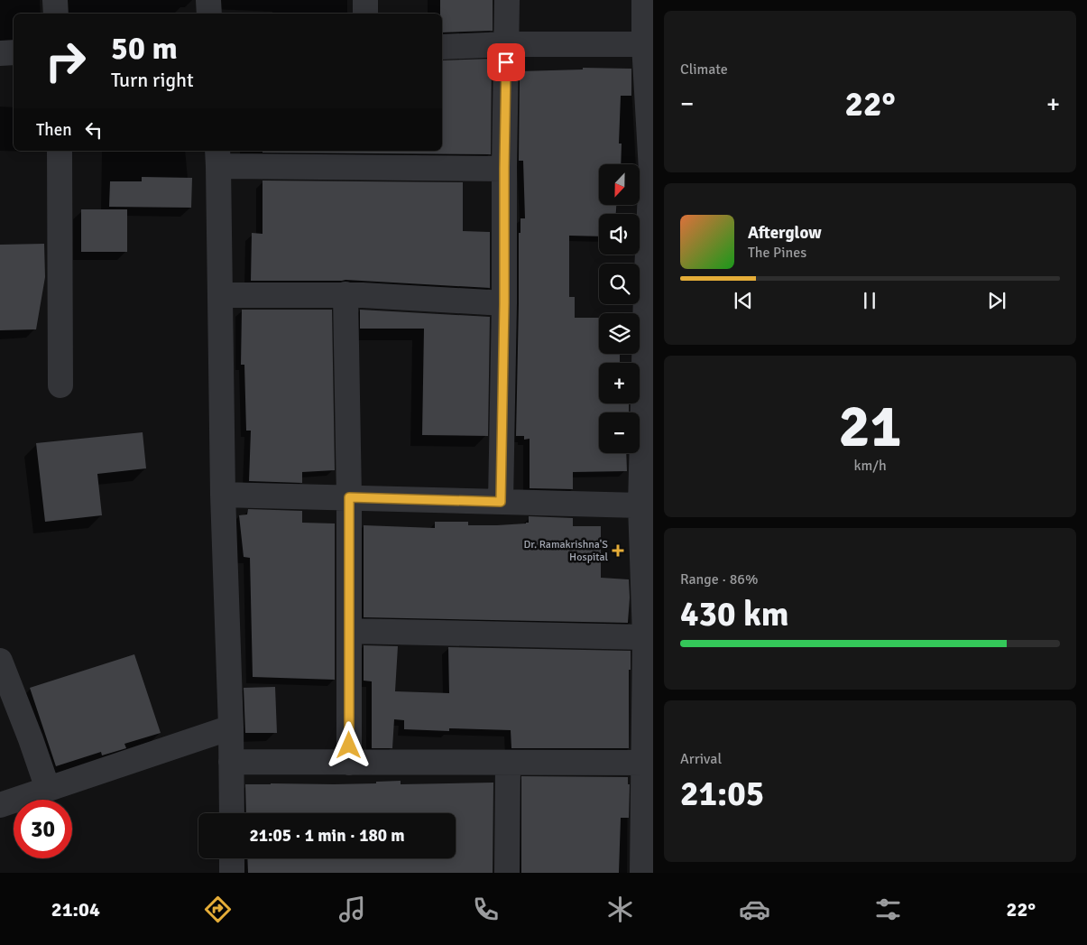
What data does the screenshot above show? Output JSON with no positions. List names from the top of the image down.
{
  "places": {
    "health": ["Dr. Ramakrishna'S Hospital"]
  },
  "north": "bottom",
  "page": {
    "tile": [
      "Climate",
      ["21", "km/h"],
      ["Range · 86%", "430 km"],
      ["Arrival", "21:05"]
    ],
    "turn": ["50 m", "Turn right"],
    "heat": ["−", "22°", "+"],
    "then": "Then",
    "map_buttons": ["+", "−"],
    "song": ["Afterglow", "The Pines"],
    "limit": "30",
    "trip": "21:05 · 1 min · 180 m",
    "tabs": ["21:04", "22°"]
  }
}
